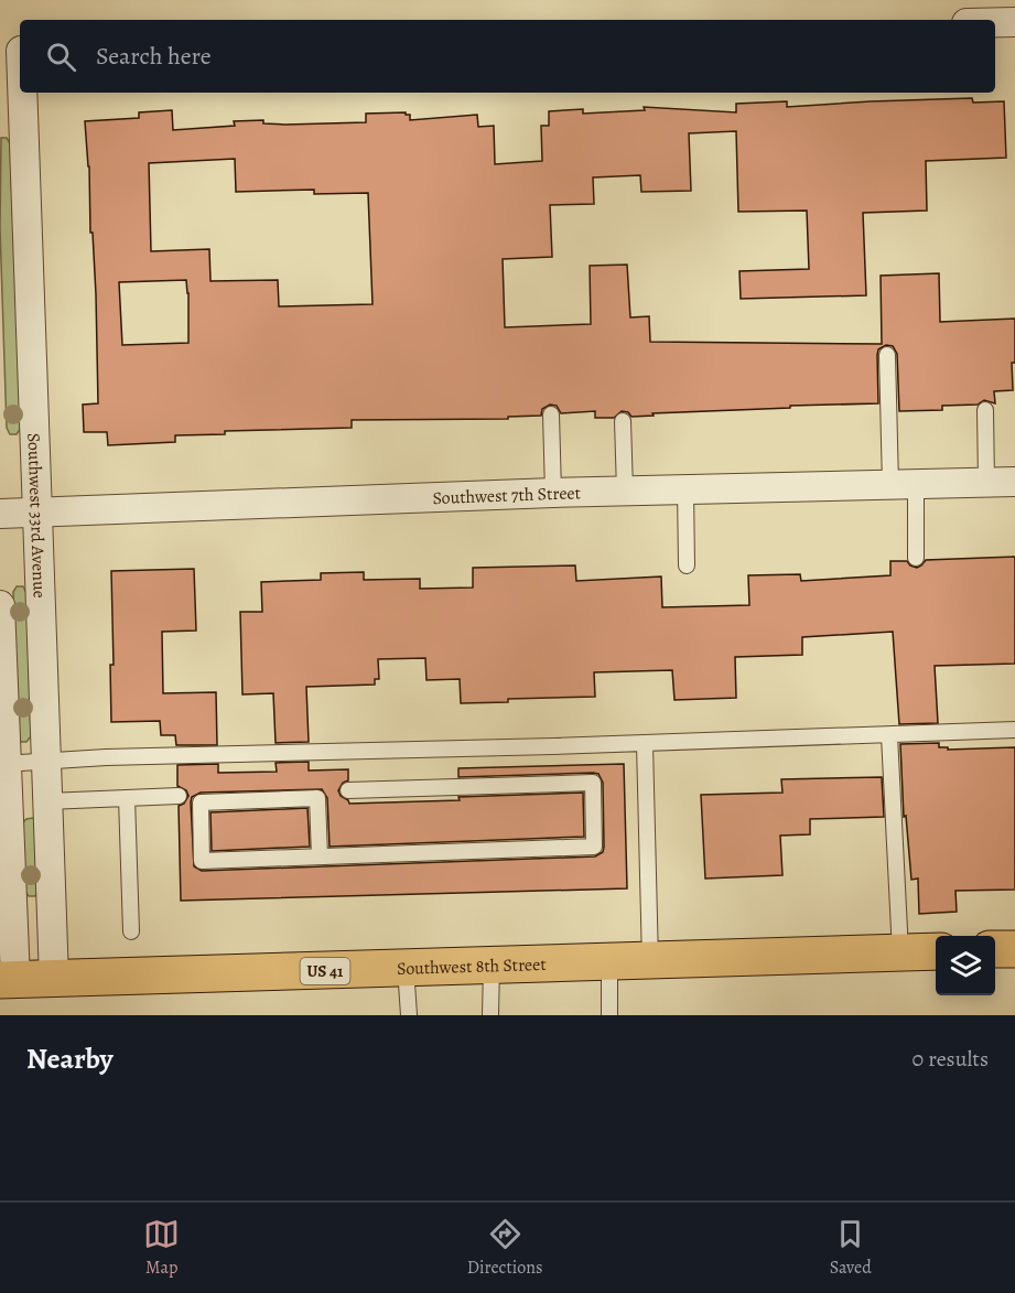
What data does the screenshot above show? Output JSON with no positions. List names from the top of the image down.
{
  "streets": {
    "main road": ["Southwest 8th Street", "US 41"],
    "street": ["Southwest 7th Street", "Southwest 33rd Avenue"]
  },
  "crossings": [
    ["Southwest 7th Street", "Southwest 33rd Avenue"],
    ["Southwest 33rd Avenue", "Southwest 8th Street"]
  ],
  "page": {
    "search": "Search here",
    "heading": ["Nearby", "0 results"],
    "nav": ["Map", "Directions", "Saved"]
  }
}
